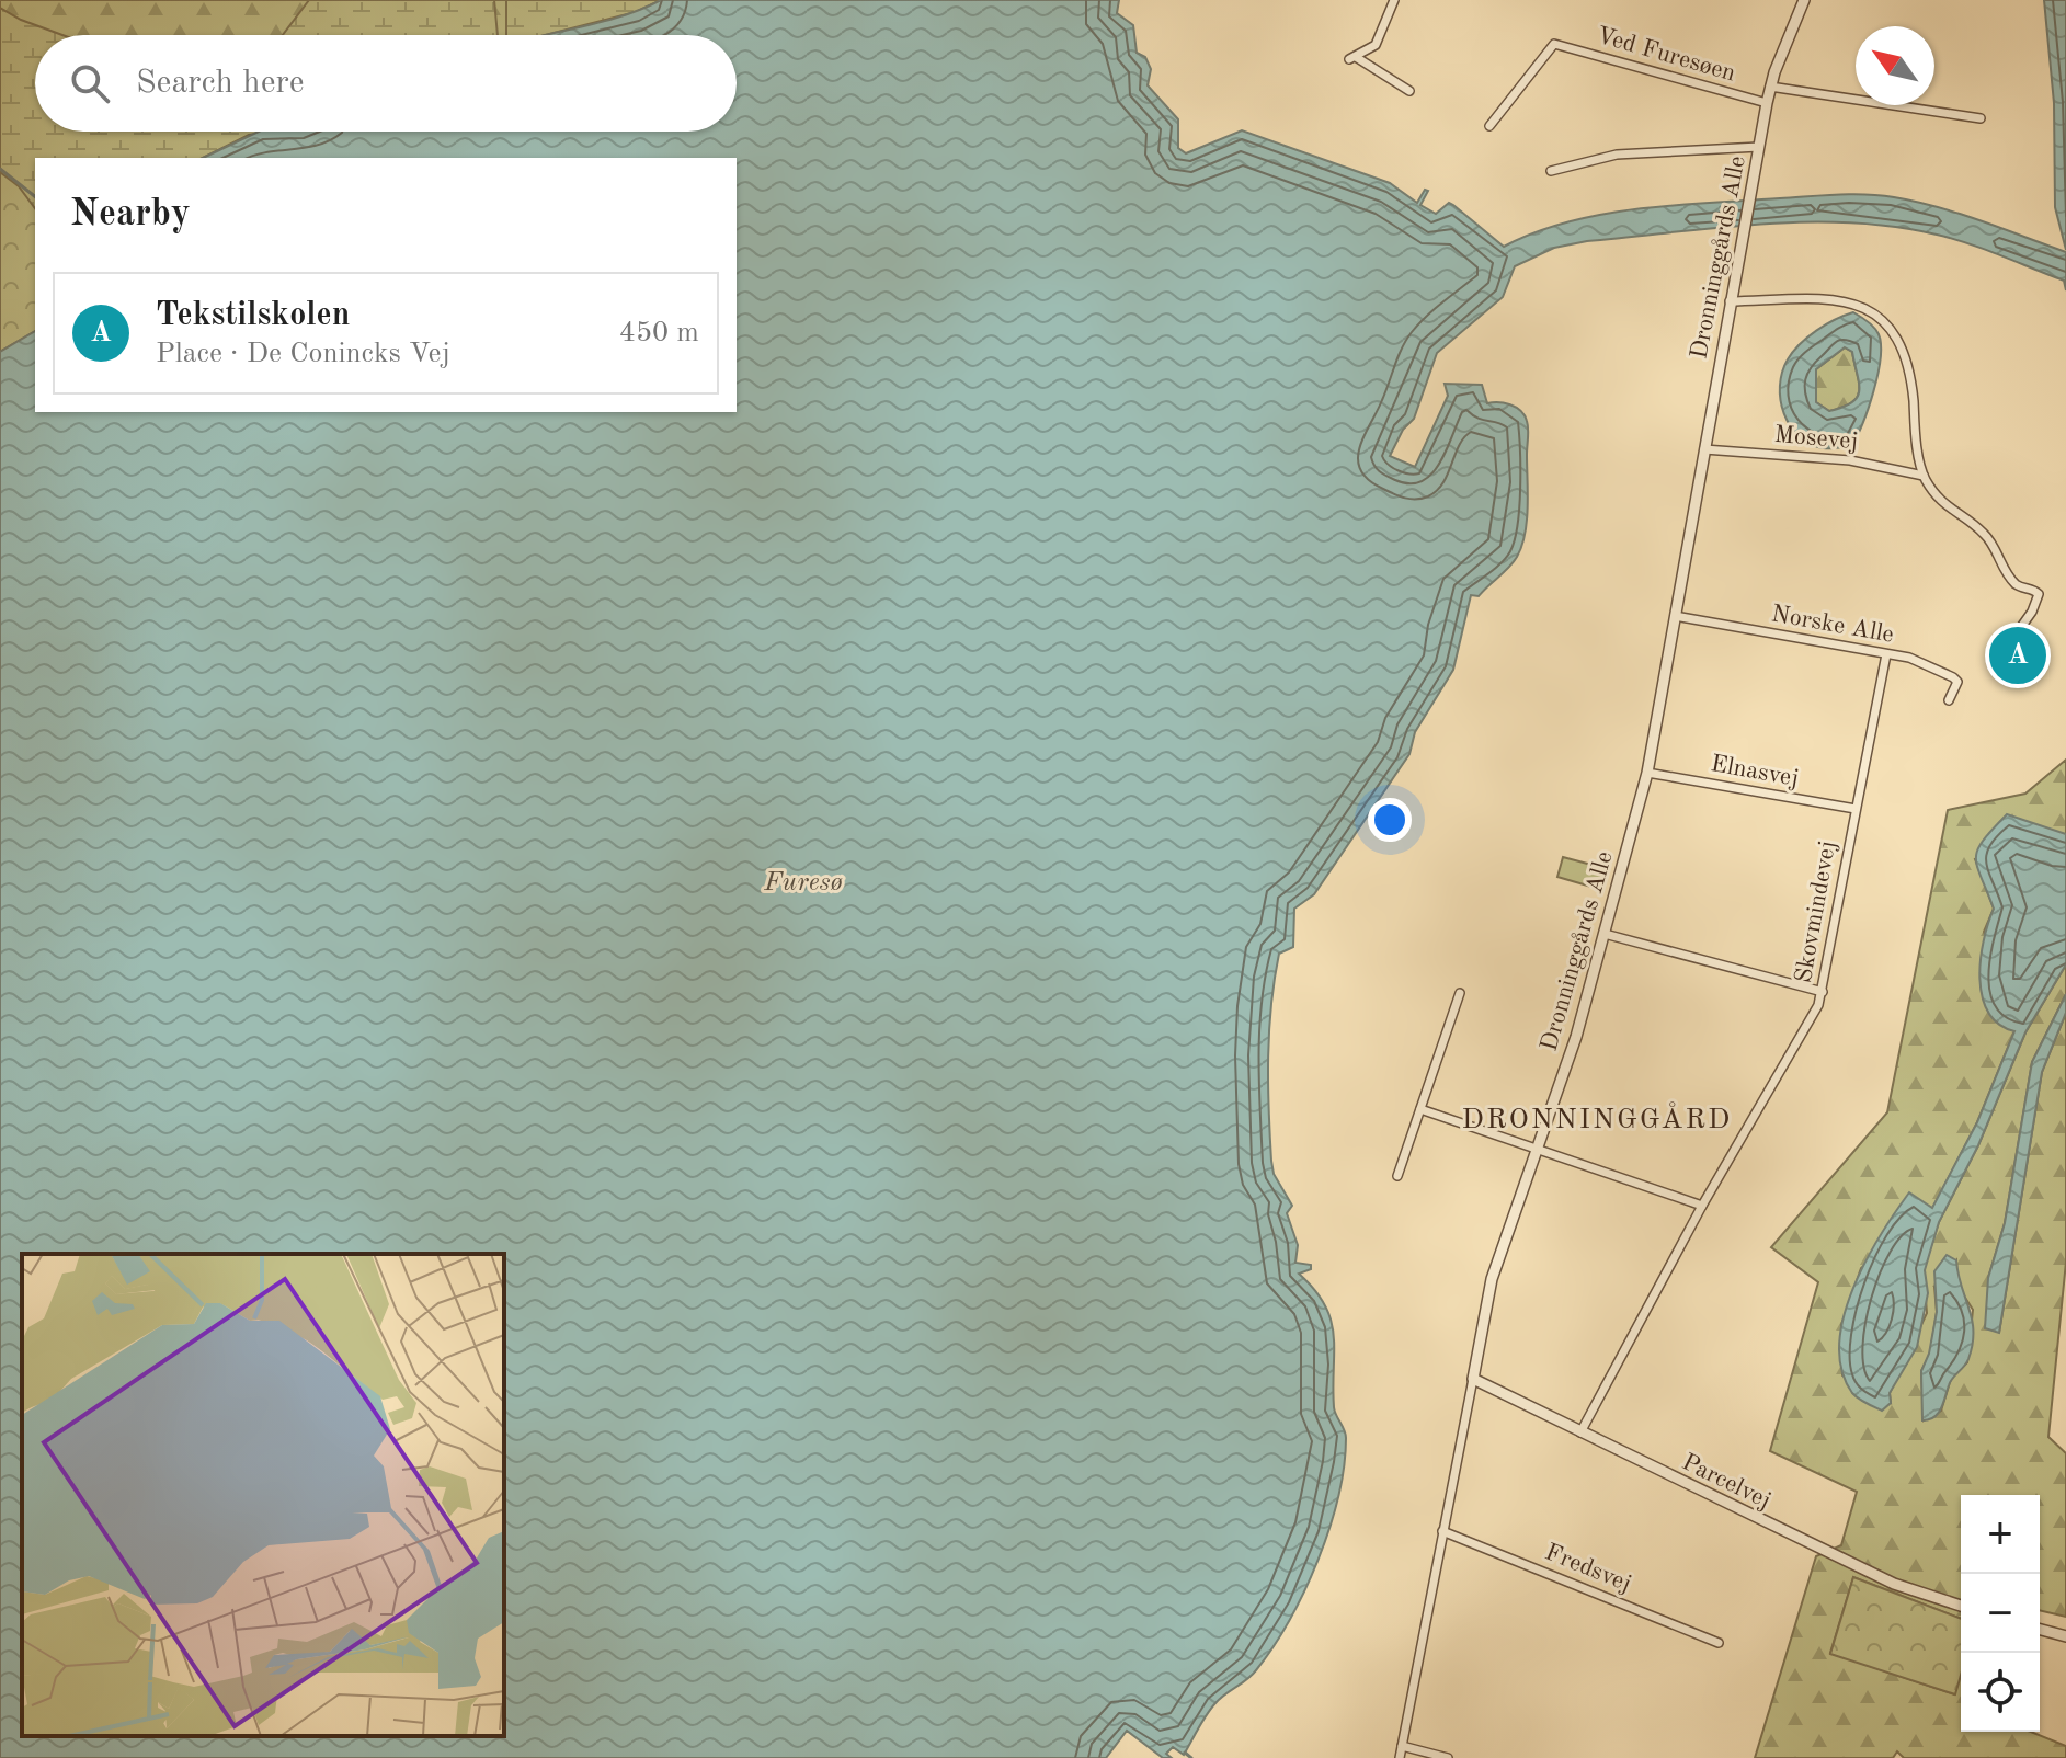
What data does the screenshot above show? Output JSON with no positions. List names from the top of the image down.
{
  "streets": {
    "street": [
      "Ved Furesøen",
      "Dronninggårds Alle",
      "Mosevej",
      "Norske Alle",
      "Elnasvej",
      "Skovmindevej",
      "Parcelvej",
      "Fredsvej"
    ]
  },
  "crossings": [
    ["Ved Furesøen", "Dronninggårds Alle"],
    ["Dronninggårds Alle", "Mosevej"],
    ["Dronninggårds Alle", "Norske Alle"],
    ["Dronninggårds Alle", "Elnasvej"],
    ["Dronninggårds Alle", "Parcelvej"],
    ["Dronninggårds Alle", "Fredsvej"],
    ["Norske Alle", "Skovmindevej"],
    ["Elnasvej", "Skovmindevej"],
    ["Skovmindevej", "Parcelvej"]
  ],
  "districts": ["DRONNINGGÅRD"],
  "water": ["Furesø"],
  "north": "top left",
  "page": {
    "search": "Search here",
    "heading": "Nearby",
    "list": [
      {
        "mark": "A",
        "name": "Tekstilskolen",
        "note": "Place · De Conincks Vej",
        "value": "450 m"
      }
    ],
    "pins": "A",
    "map_buttons": ["+", "−"]
  }
}
